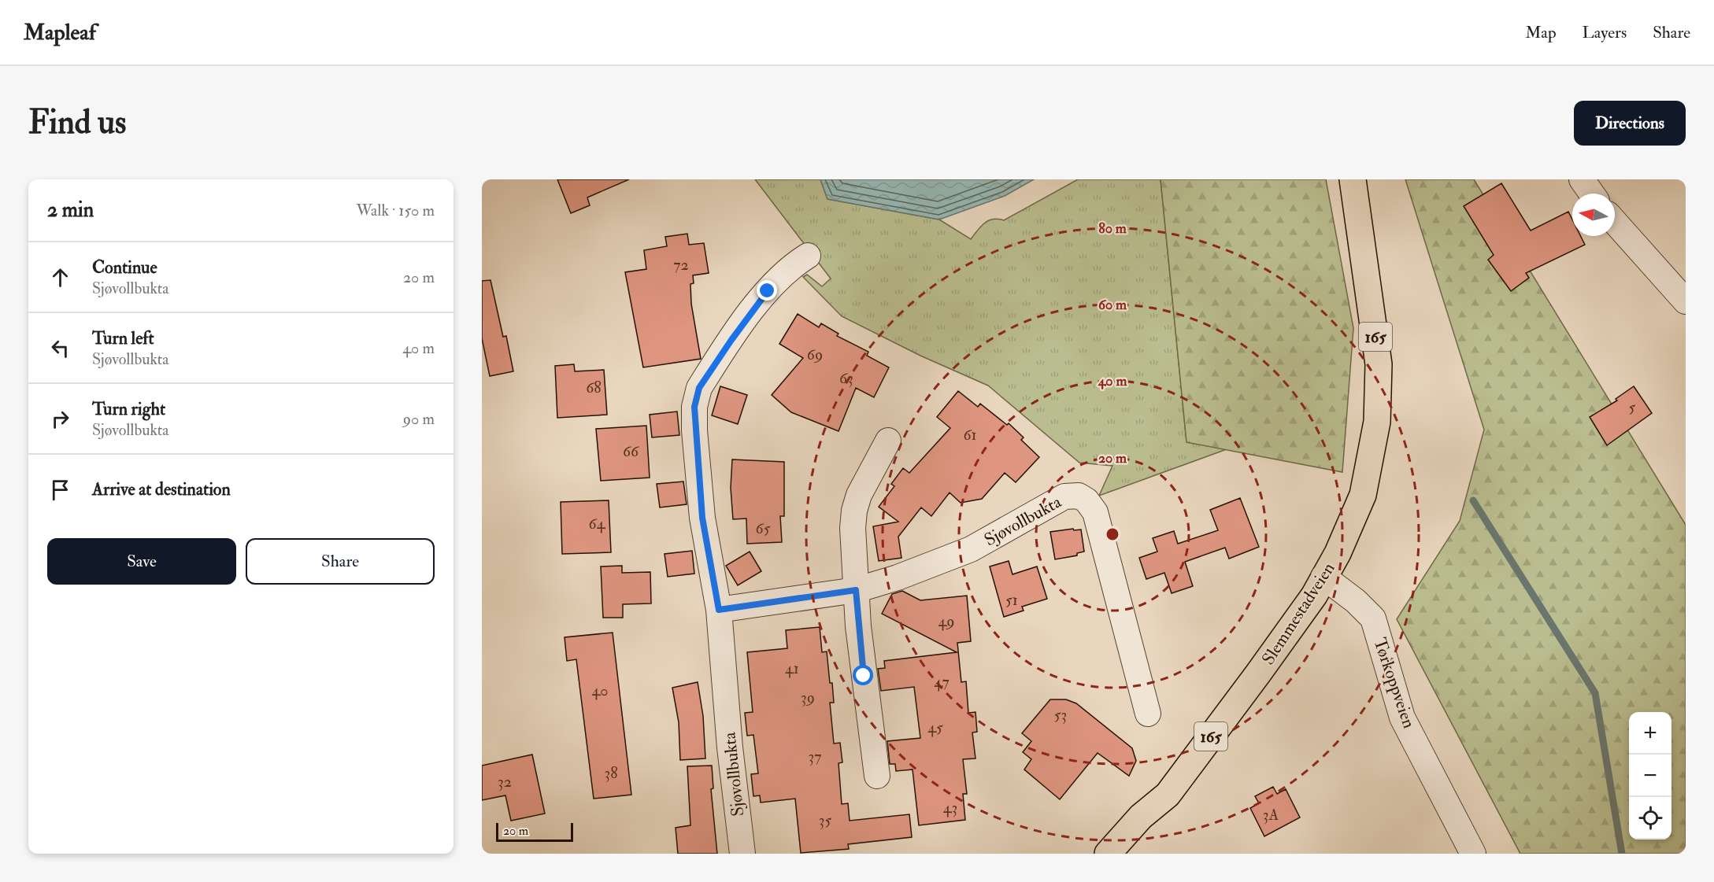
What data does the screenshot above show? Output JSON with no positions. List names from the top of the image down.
{
  "streets": {
    "main road": ["165", "Slemmestadveien"],
    "street": ["Sjøvollbukta", "Tørkoppveien"]
  },
  "crossings": [
    ["Slemmestadveien", "Tørkoppveien"]
  ],
  "house_numbers": [
    "72",
    "69",
    "63",
    "68",
    "5",
    "61",
    "66",
    "64",
    "65",
    "51",
    "49",
    "41",
    "47",
    "40",
    "39",
    "53",
    "45",
    "37",
    "38",
    "32",
    "43",
    "3A",
    "35"
  ],
  "scale_bar": "20 m",
  "north": "left",
  "page": {
    "header": "Mapleaf",
    "nav": ["Map", "Layers", "Share"],
    "buttons": [
      "Directions",
      ["Save", "Share"]
    ],
    "title": "Find us",
    "heading": ["2 min", "Walk · 150 m"],
    "list": [
      ["Continue", "Sjøvollbukta", "20 m"],
      ["Turn left", "Sjøvollbukta", "40 m"],
      ["Turn right", "Sjøvollbukta", "90 m"],
      "Arrive at destination"
    ],
    "map_buttons": ["+", "−"],
    "scale": "20 m"
  },
  "rings": [
    "80 m",
    "60 m",
    "40 m",
    "20 m"
  ]
}
